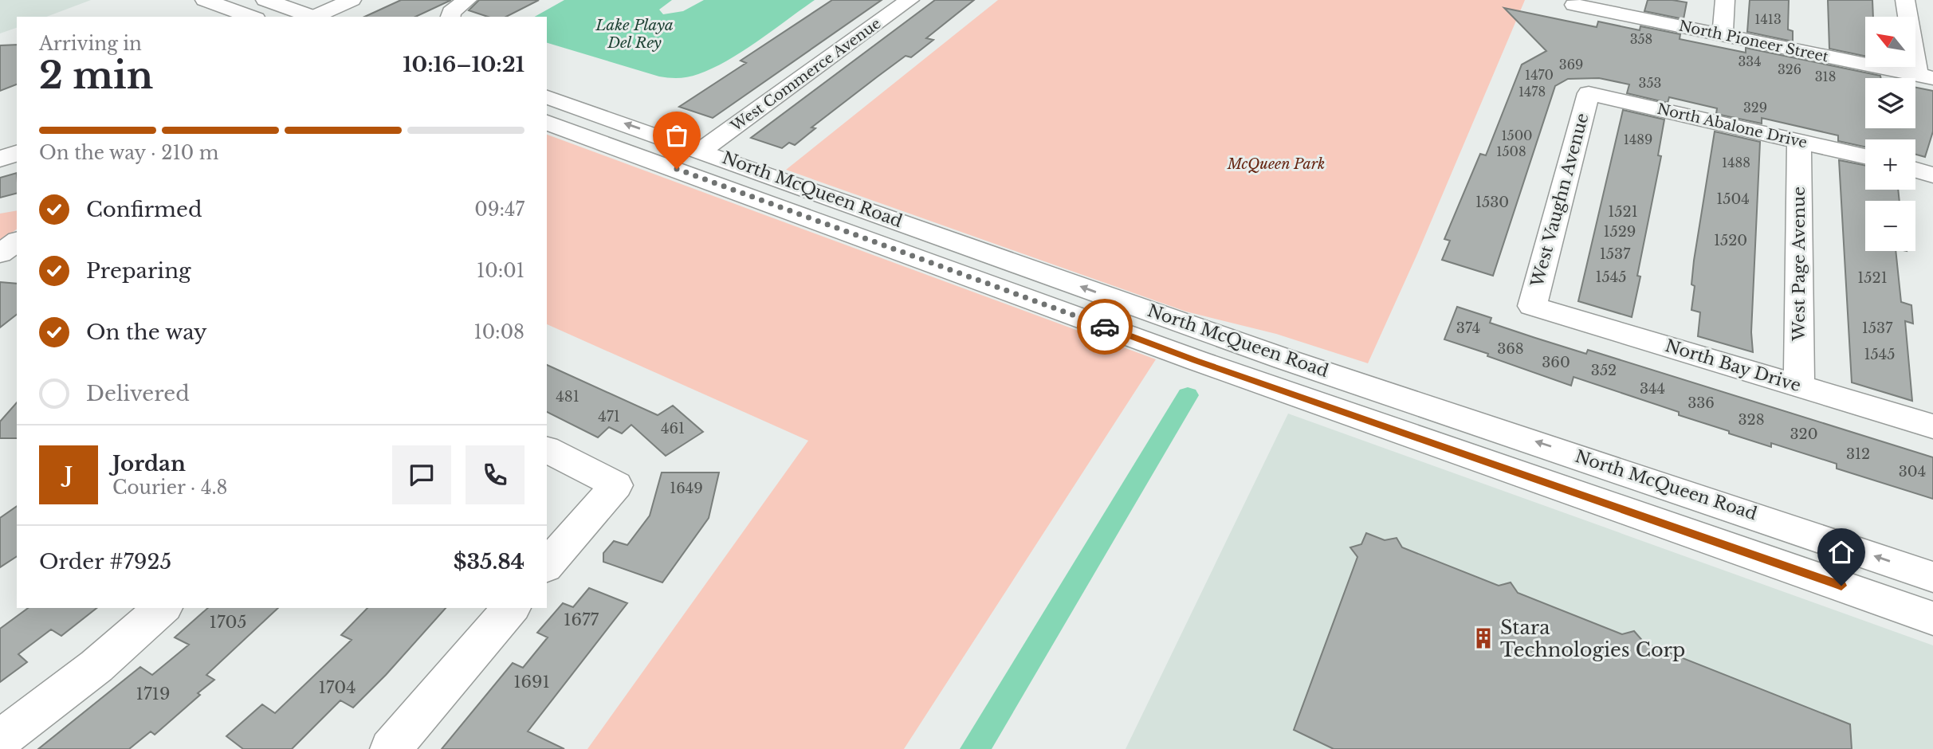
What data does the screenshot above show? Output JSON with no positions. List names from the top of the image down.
{
  "streets": {
    "street": [
      "North Pioneer Street",
      "West Commerce Avenue",
      "North Abalone Drive",
      "North McQueen Road",
      "West Vaughn Avenue",
      "West Page Avenue",
      "North Bay Drive"
    ]
  },
  "crossings": [
    ["West Commerce Avenue", "North McQueen Road"],
    ["North Abalone Drive", "West Vaughn Avenue"],
    ["North Abalone Drive", "West Page Avenue"],
    ["West Vaughn Avenue", "North Bay Drive"],
    ["West Page Avenue", "North Bay Drive"]
  ],
  "water": ["Lake Playa Del Rey"],
  "parks": ["McQueen Park"],
  "places": {
    "building": ["Stara Technologies Corp"]
  },
  "house_numbers": [
    "1413",
    "358",
    "334",
    "369",
    "326",
    "1470",
    "318",
    "353",
    "1478",
    "329",
    "1500",
    "1489",
    "1508",
    "1488",
    "1504",
    "1530",
    "1521",
    "1529",
    "1520",
    "1537",
    "1545",
    "1521",
    "374",
    "1537",
    "368",
    "1545",
    "360",
    "352",
    "344",
    "481",
    "336",
    "471",
    "328",
    "461",
    "320",
    "312",
    "304",
    "1649",
    "1677",
    "1705",
    "1691",
    "1704",
    "1719"
  ],
  "north": "top left",
  "page": {
    "map_buttons": ["+", "−"],
    "heading": ["2 min", "Arriving in", "10:16–10:21"],
    "panel": [
      "Jordan",
      "Courier · 4.8",
      "Order #7925",
      "$35.84"
    ],
    "bar": "On the way · 210 m",
    "list": [
      ["Confirmed", "09:47"],
      ["Preparing", "10:01"],
      ["On the way", "10:08"],
      "Delivered"
    ],
    "round": "J"
  }
}
